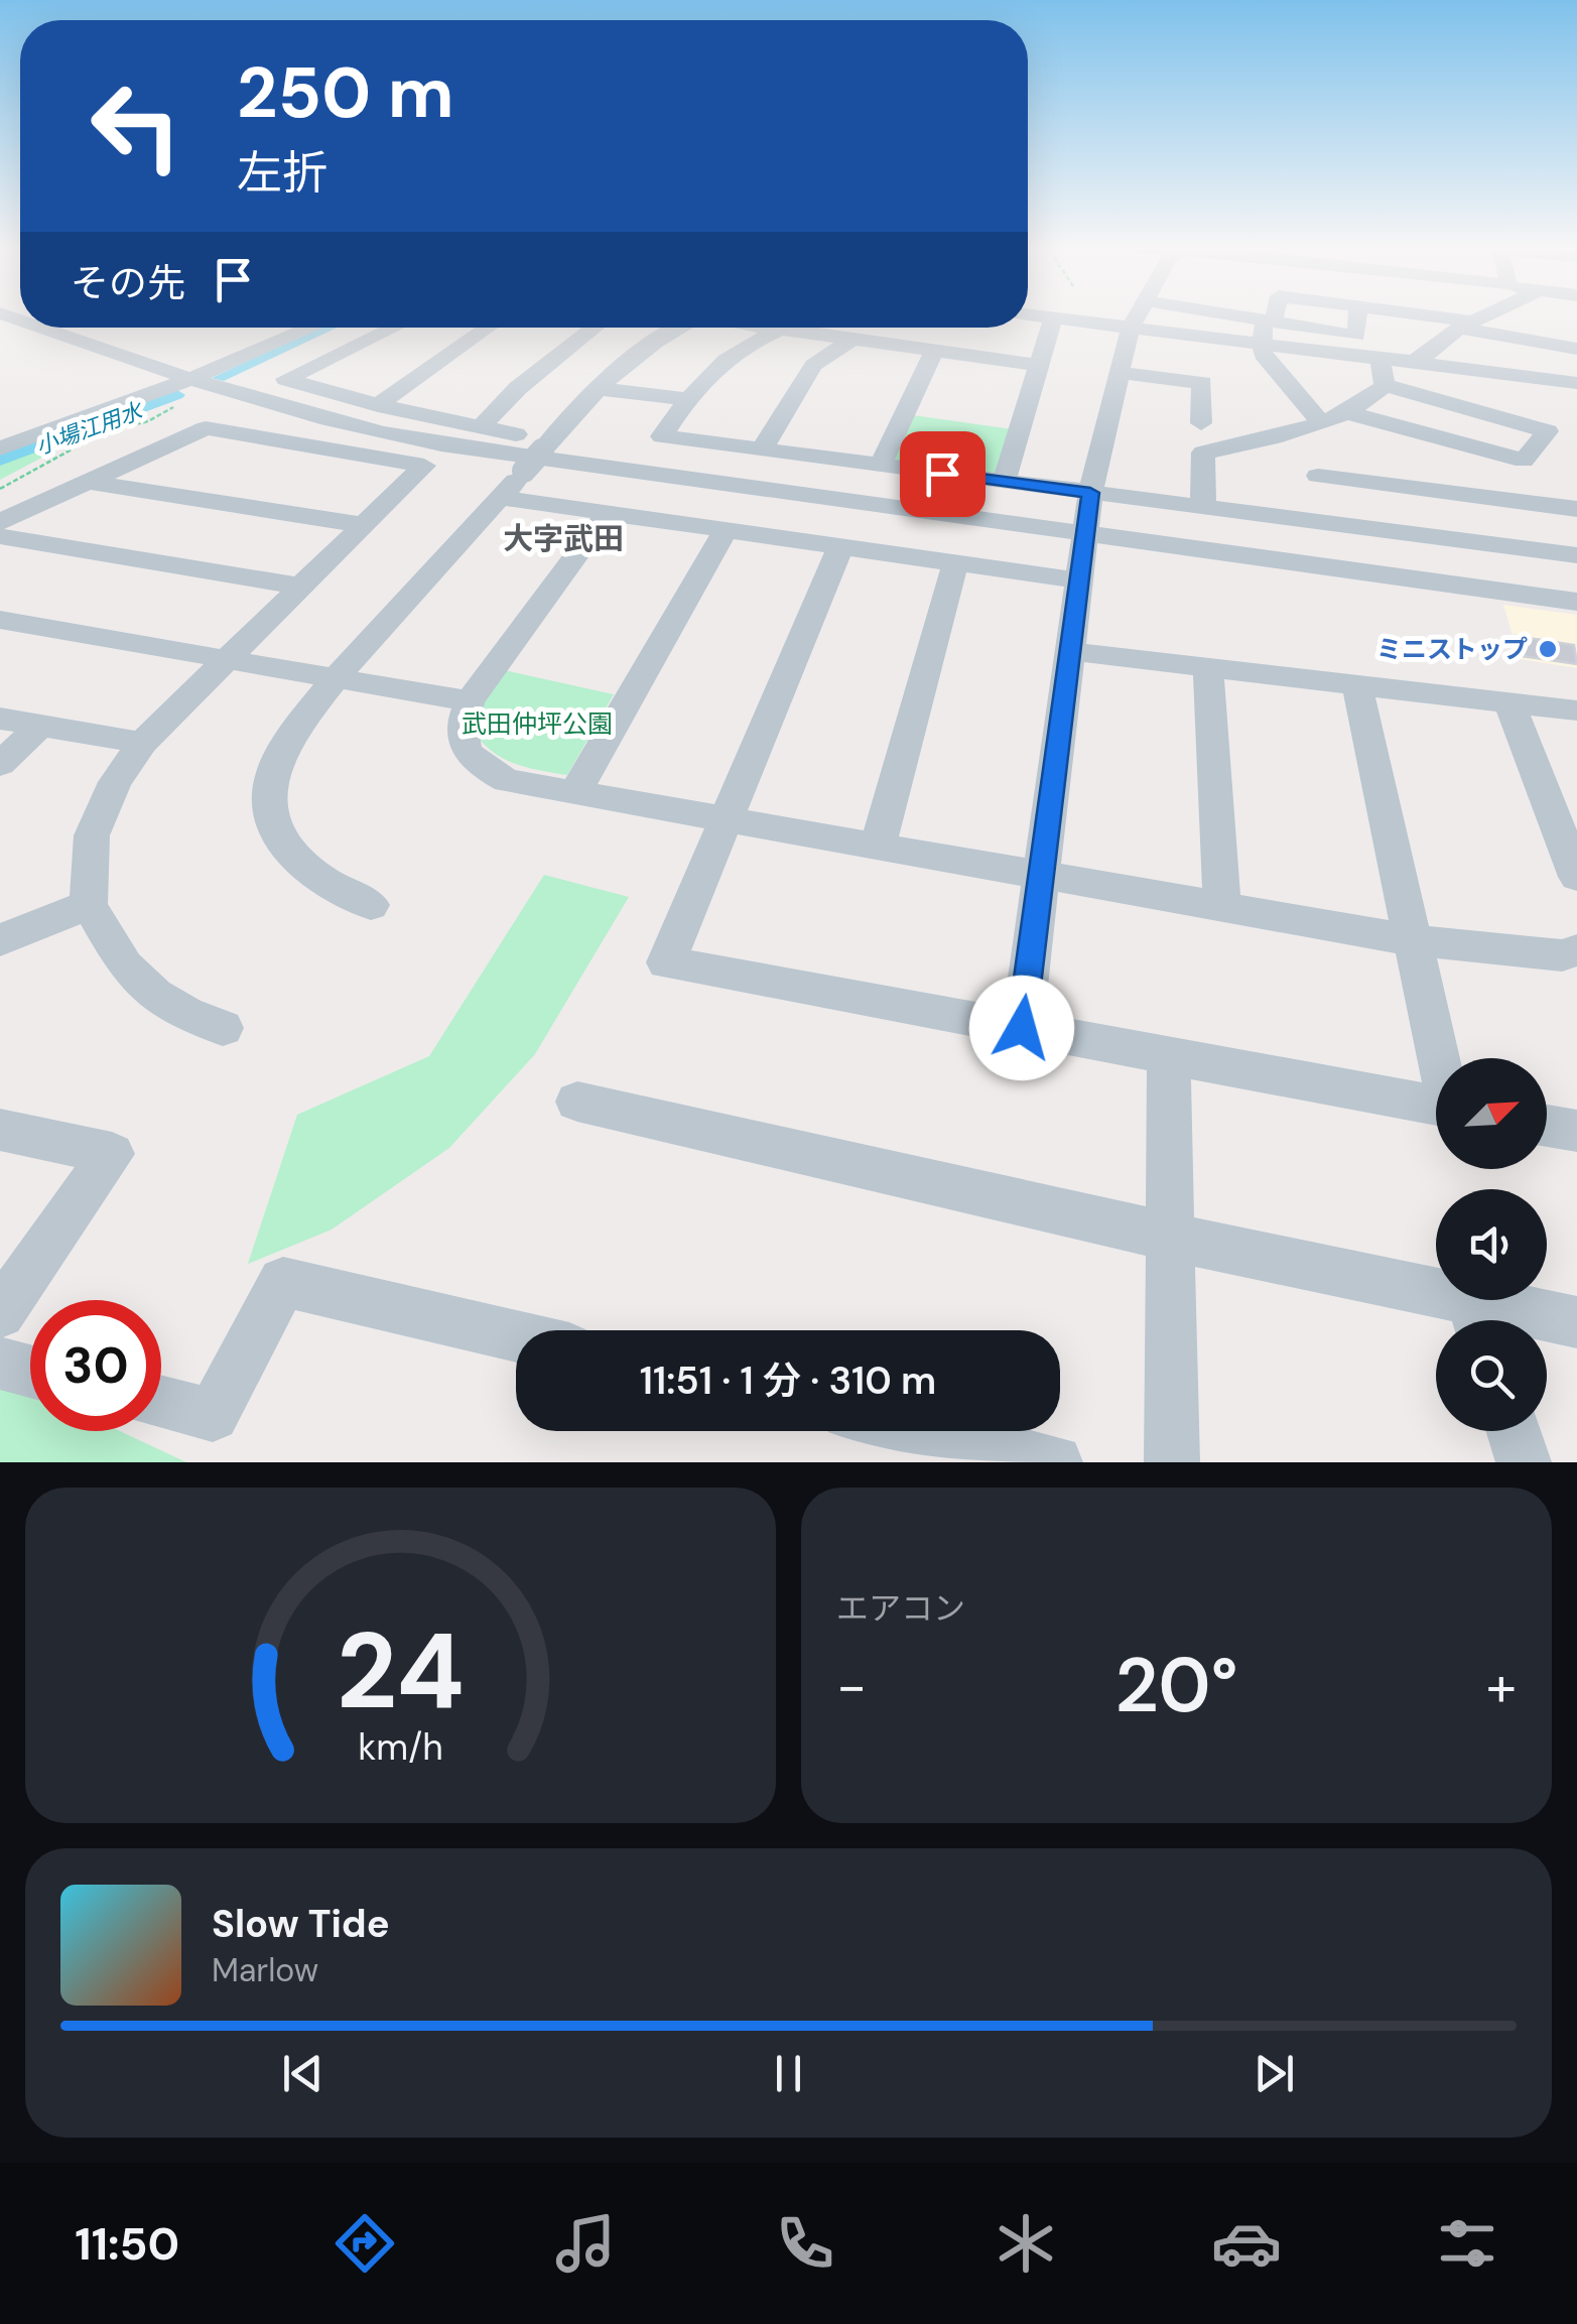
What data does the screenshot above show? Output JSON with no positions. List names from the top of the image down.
{
  "districts": ["大字武田"],
  "water": ["小場江用水"],
  "parks": ["武田仲坪公園"],
  "places": ["ミニストップ"],
  "north": "top right",
  "page": {
    "turn": ["250 m", "左折"],
    "then": "その先",
    "limit": "30",
    "trip": "11:51 · 1 分 · 310 m",
    "tile": "エアコン",
    "heat": ["−", "20°", "+"],
    "song": ["Slow Tide", "Marlow"],
    "tabs": "11:50",
    "gauge": ["24", "km/h"]
  }
}
